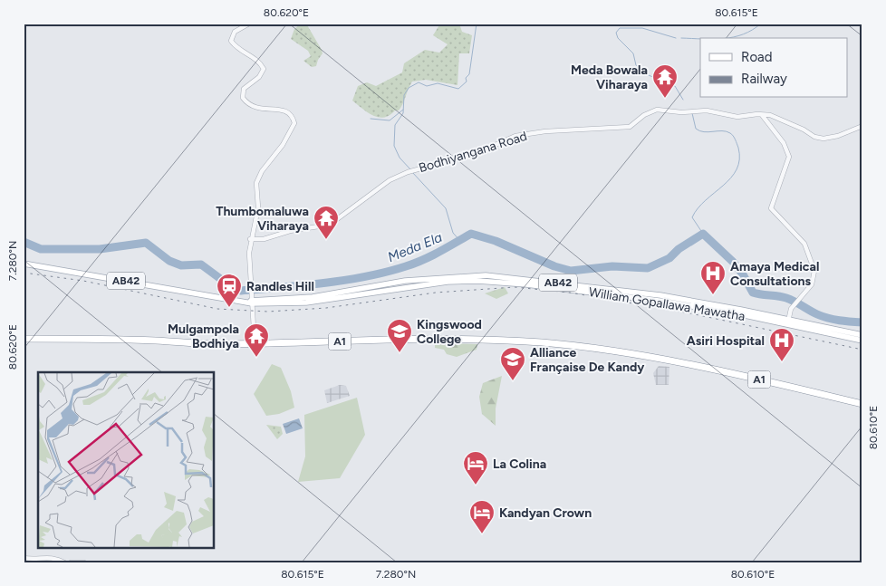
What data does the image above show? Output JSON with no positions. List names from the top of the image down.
{
  "streets": {
    "highway": ["A1"],
    "main road": ["AB42", "William Gopallawa Mawatha"],
    "street": ["Bodhiyangana Road"]
  },
  "water": ["Meda Ela"],
  "places": {
    "temple": ["Meda Bowala Viharaya", "Thumbomaluwa Viharaya", "Mulgampola Bodhiya"],
    "hospital": ["Amaya Medical Consultations", "Asiri Hospital"],
    "station": ["Randles Hill"],
    "school or university": ["Kingswood College", "Alliance Française De Kandy"],
    "hotel": ["La Colina", "Kandyan Crown"]
  },
  "legend": ["Road", "Railway"],
  "coordinates": [
    "80.620°E",
    "80.615°E",
    "7.280°N",
    "80.610°E"
  ]
}
